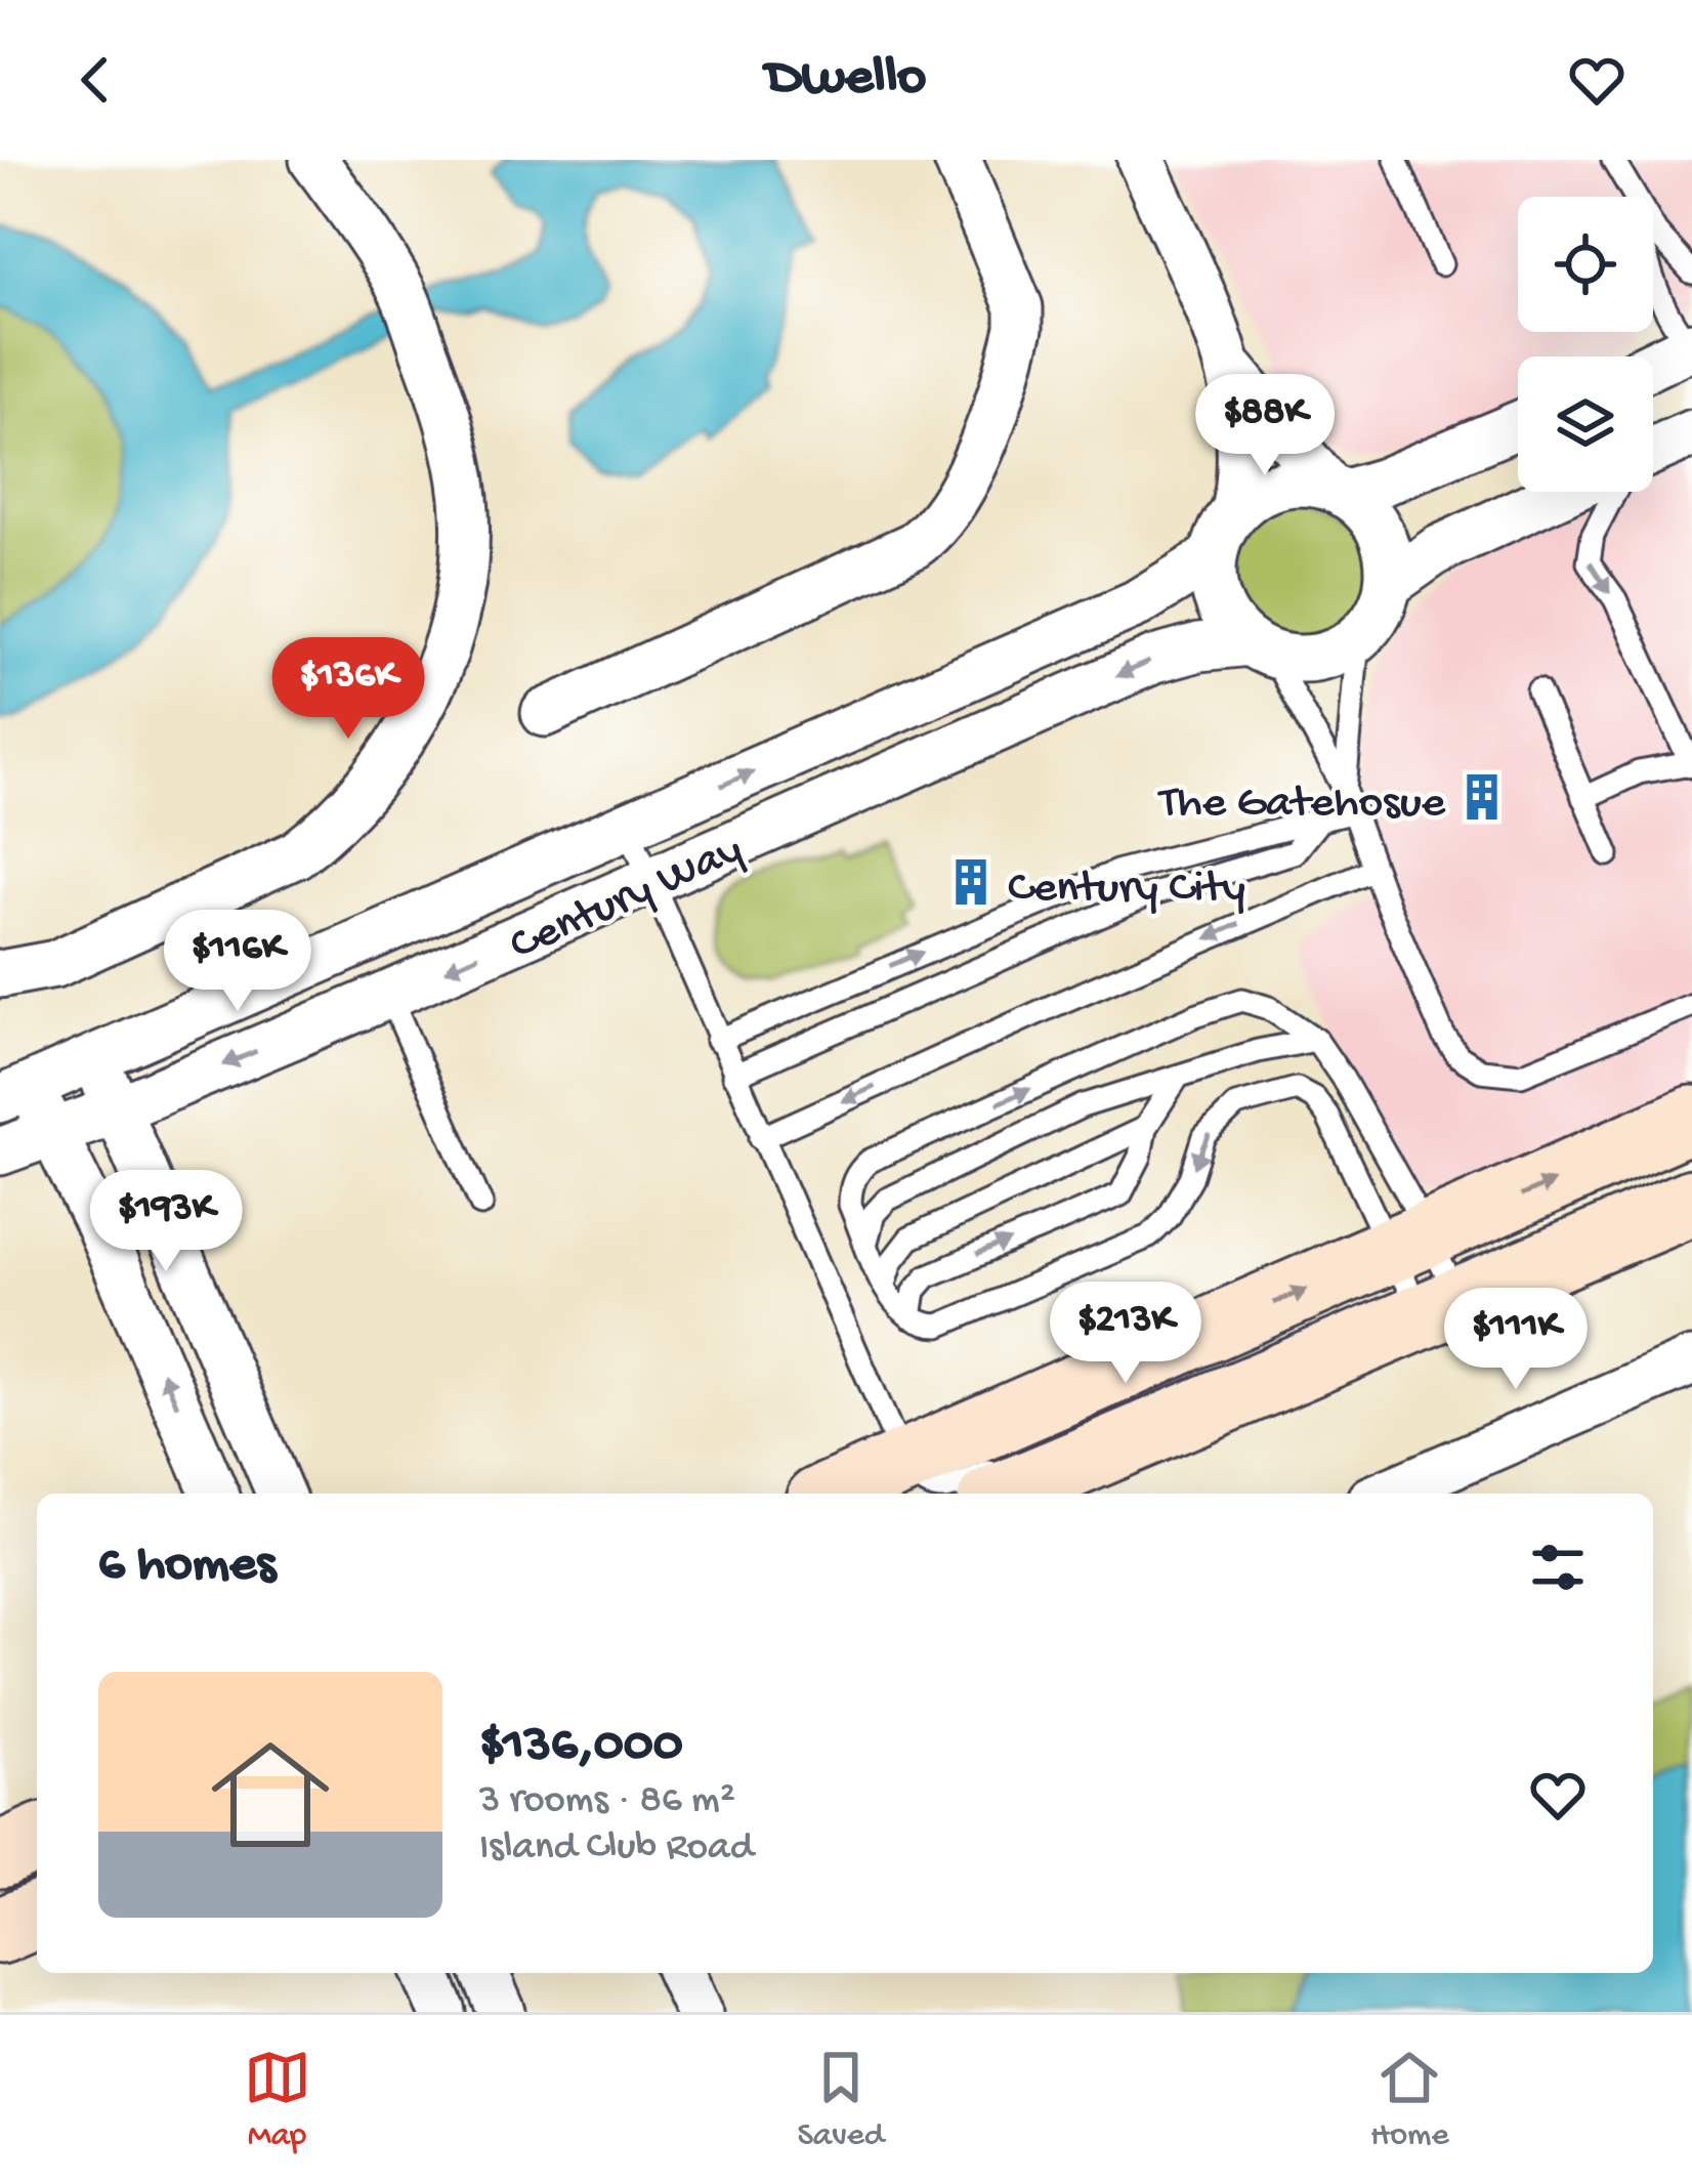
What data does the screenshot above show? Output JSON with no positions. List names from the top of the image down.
{
  "streets": {
    "street": ["Century Way"]
  },
  "places": {
    "building": ["The Gatehosue", "Century City"]
  },
  "page": {
    "header": "Dwello",
    "price": [
      "$88K",
      "$136K",
      "$116K",
      "$193K",
      "$213K",
      "$111K"
    ],
    "heading": "6 homes",
    "list": [
      {
        "name": "$136,000",
        "note": "3 rooms · 86 m² · Island Club Road"
      }
    ],
    "tabs": ["Map", "Saved", "Home"]
  }
}
